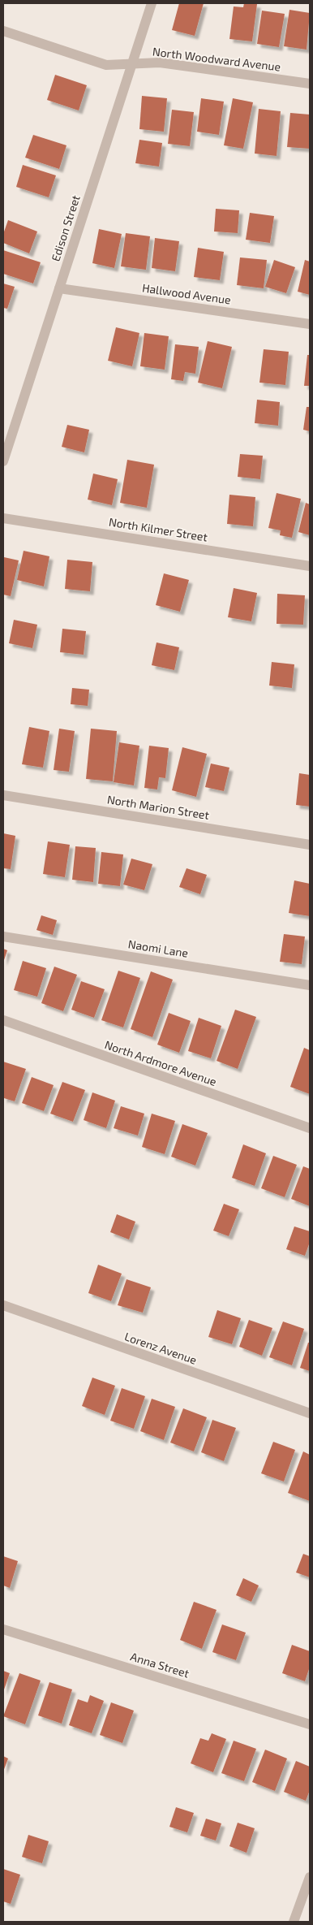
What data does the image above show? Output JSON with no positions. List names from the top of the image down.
{
  "streets": {
    "street": [
      "North Woodward Avenue",
      "Edison Street",
      "Hallwood Avenue",
      "North Kilmer Street",
      "North Marion Street",
      "Naomi Lane",
      "North Ardmore Avenue",
      "Lorenz Avenue",
      "Anna Street"
    ]
  },
  "crossings": [
    ["North Woodward Avenue", "Edison Street"],
    ["Edison Street", "Hallwood Avenue"]
  ]
}
